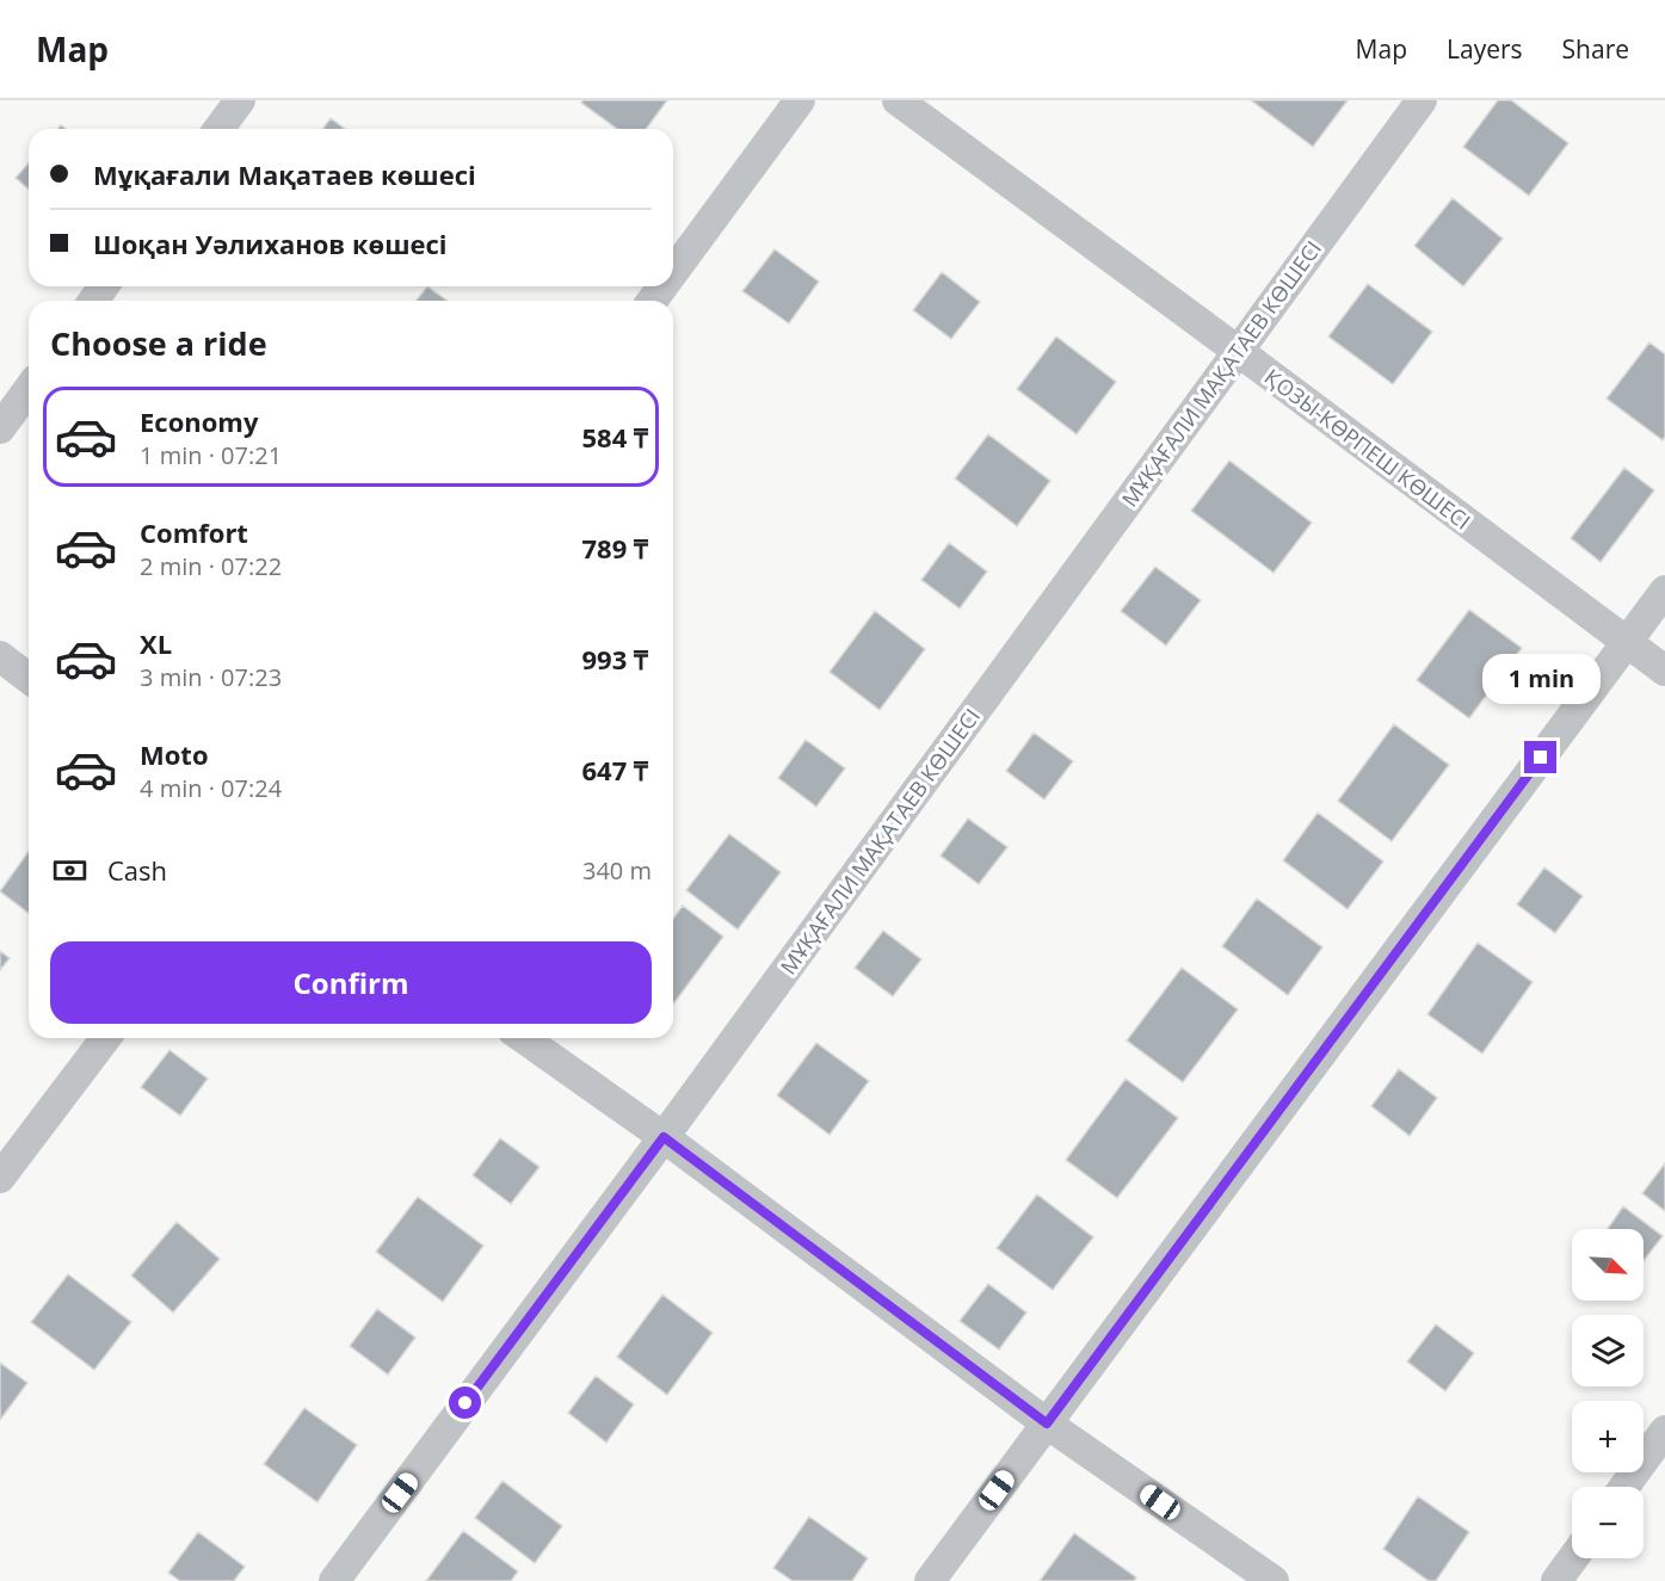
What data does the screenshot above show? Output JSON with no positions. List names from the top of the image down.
{
  "streets": {
    "street": ["МҰҚАҒАЛИ МАҚАТАЕВ КӨШЕСІ", "ҚОЗЫ-КӨРПЕШ КӨШЕСІ"]
  },
  "crossings": [
    ["МҰҚАҒАЛИ МАҚАТАЕВ КӨШЕСІ", "ҚОЗЫ-КӨРПЕШ КӨШЕСІ"]
  ],
  "north": "bottom right",
  "page": {
    "header": "Map",
    "nav": ["Map", "Layers", "Share"],
    "banner": ["Мұқағали Мақатаев көшесі", "Шоқан Уәлиханов көшесі"],
    "heading": "Choose a ride",
    "list": [
      {
        "name": "Economy",
        "note": "1 min · 07:21",
        "value": "584 ₸"
      },
      {
        "name": "Comfort",
        "note": "2 min · 07:22",
        "value": "789 ₸"
      },
      {
        "name": "XL",
        "note": "3 min · 07:23",
        "value": "993 ₸"
      },
      {
        "name": "Moto",
        "note": "4 min · 07:24",
        "value": "647 ₸"
      }
    ],
    "bubble": "1 min",
    "pay": ["Cash", "340 m"],
    "buttons": "Confirm",
    "map_buttons": ["+", "−"]
  }
}
